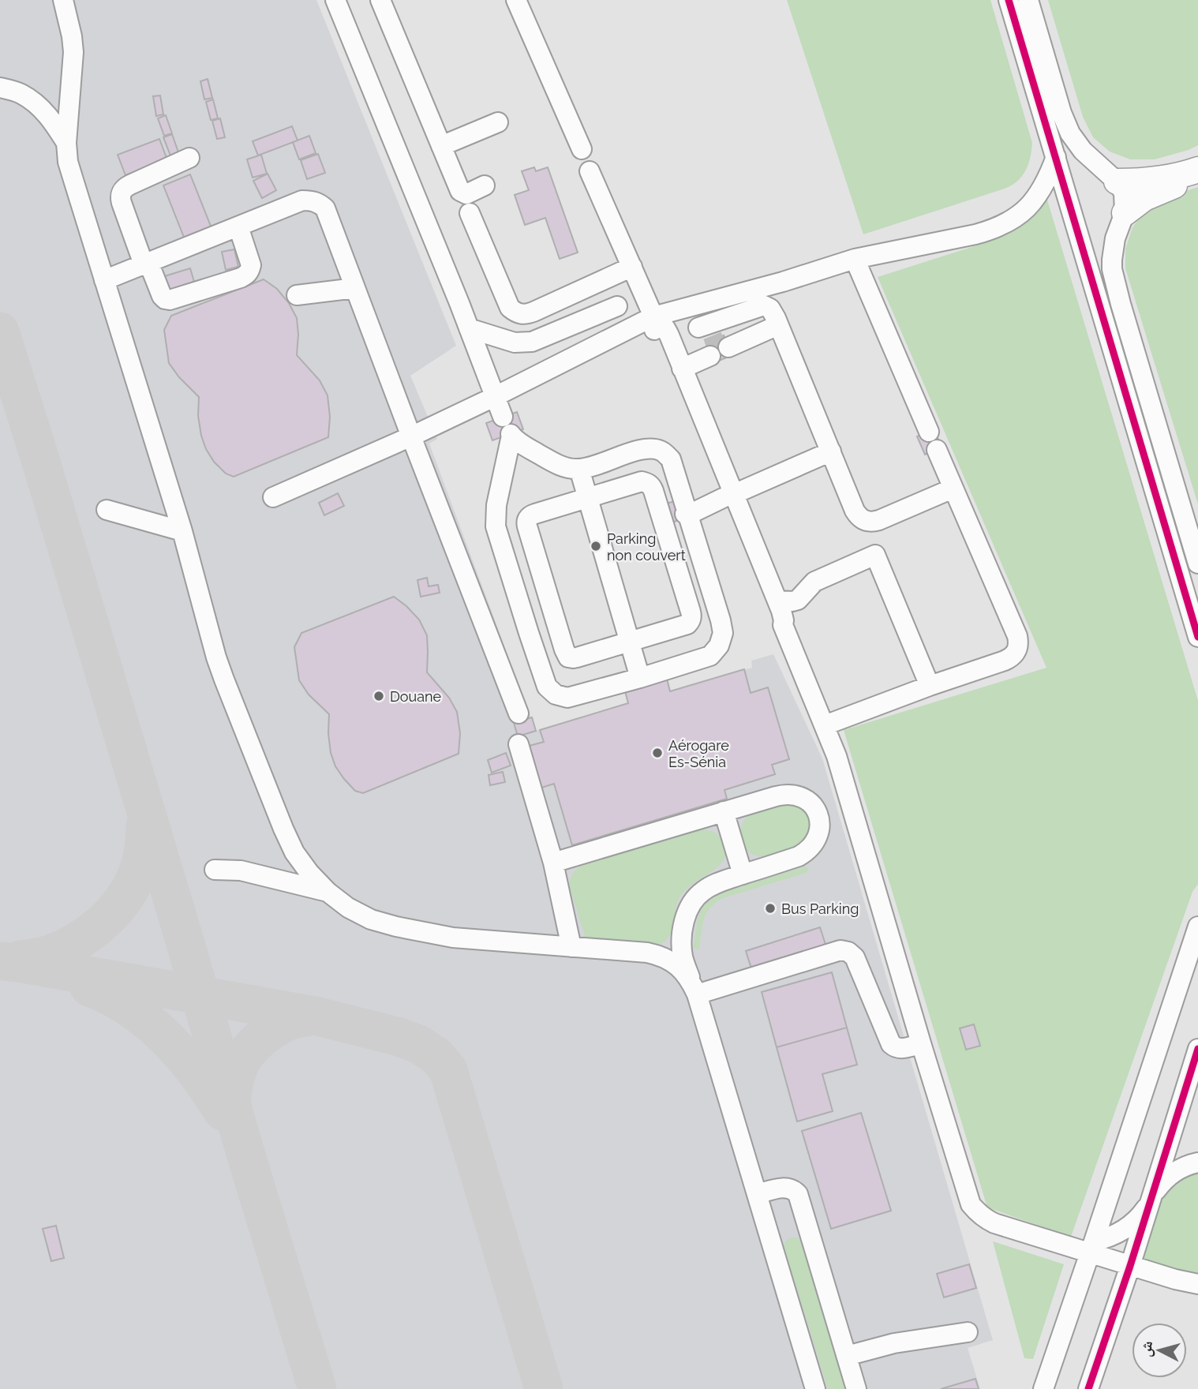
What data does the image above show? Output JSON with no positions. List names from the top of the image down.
{
  "places": [
    "Parking non couvert",
    "Douane",
    "Aérogare Es-Sénia",
    "Bus Parking"
  ],
  "north": "left"
}
